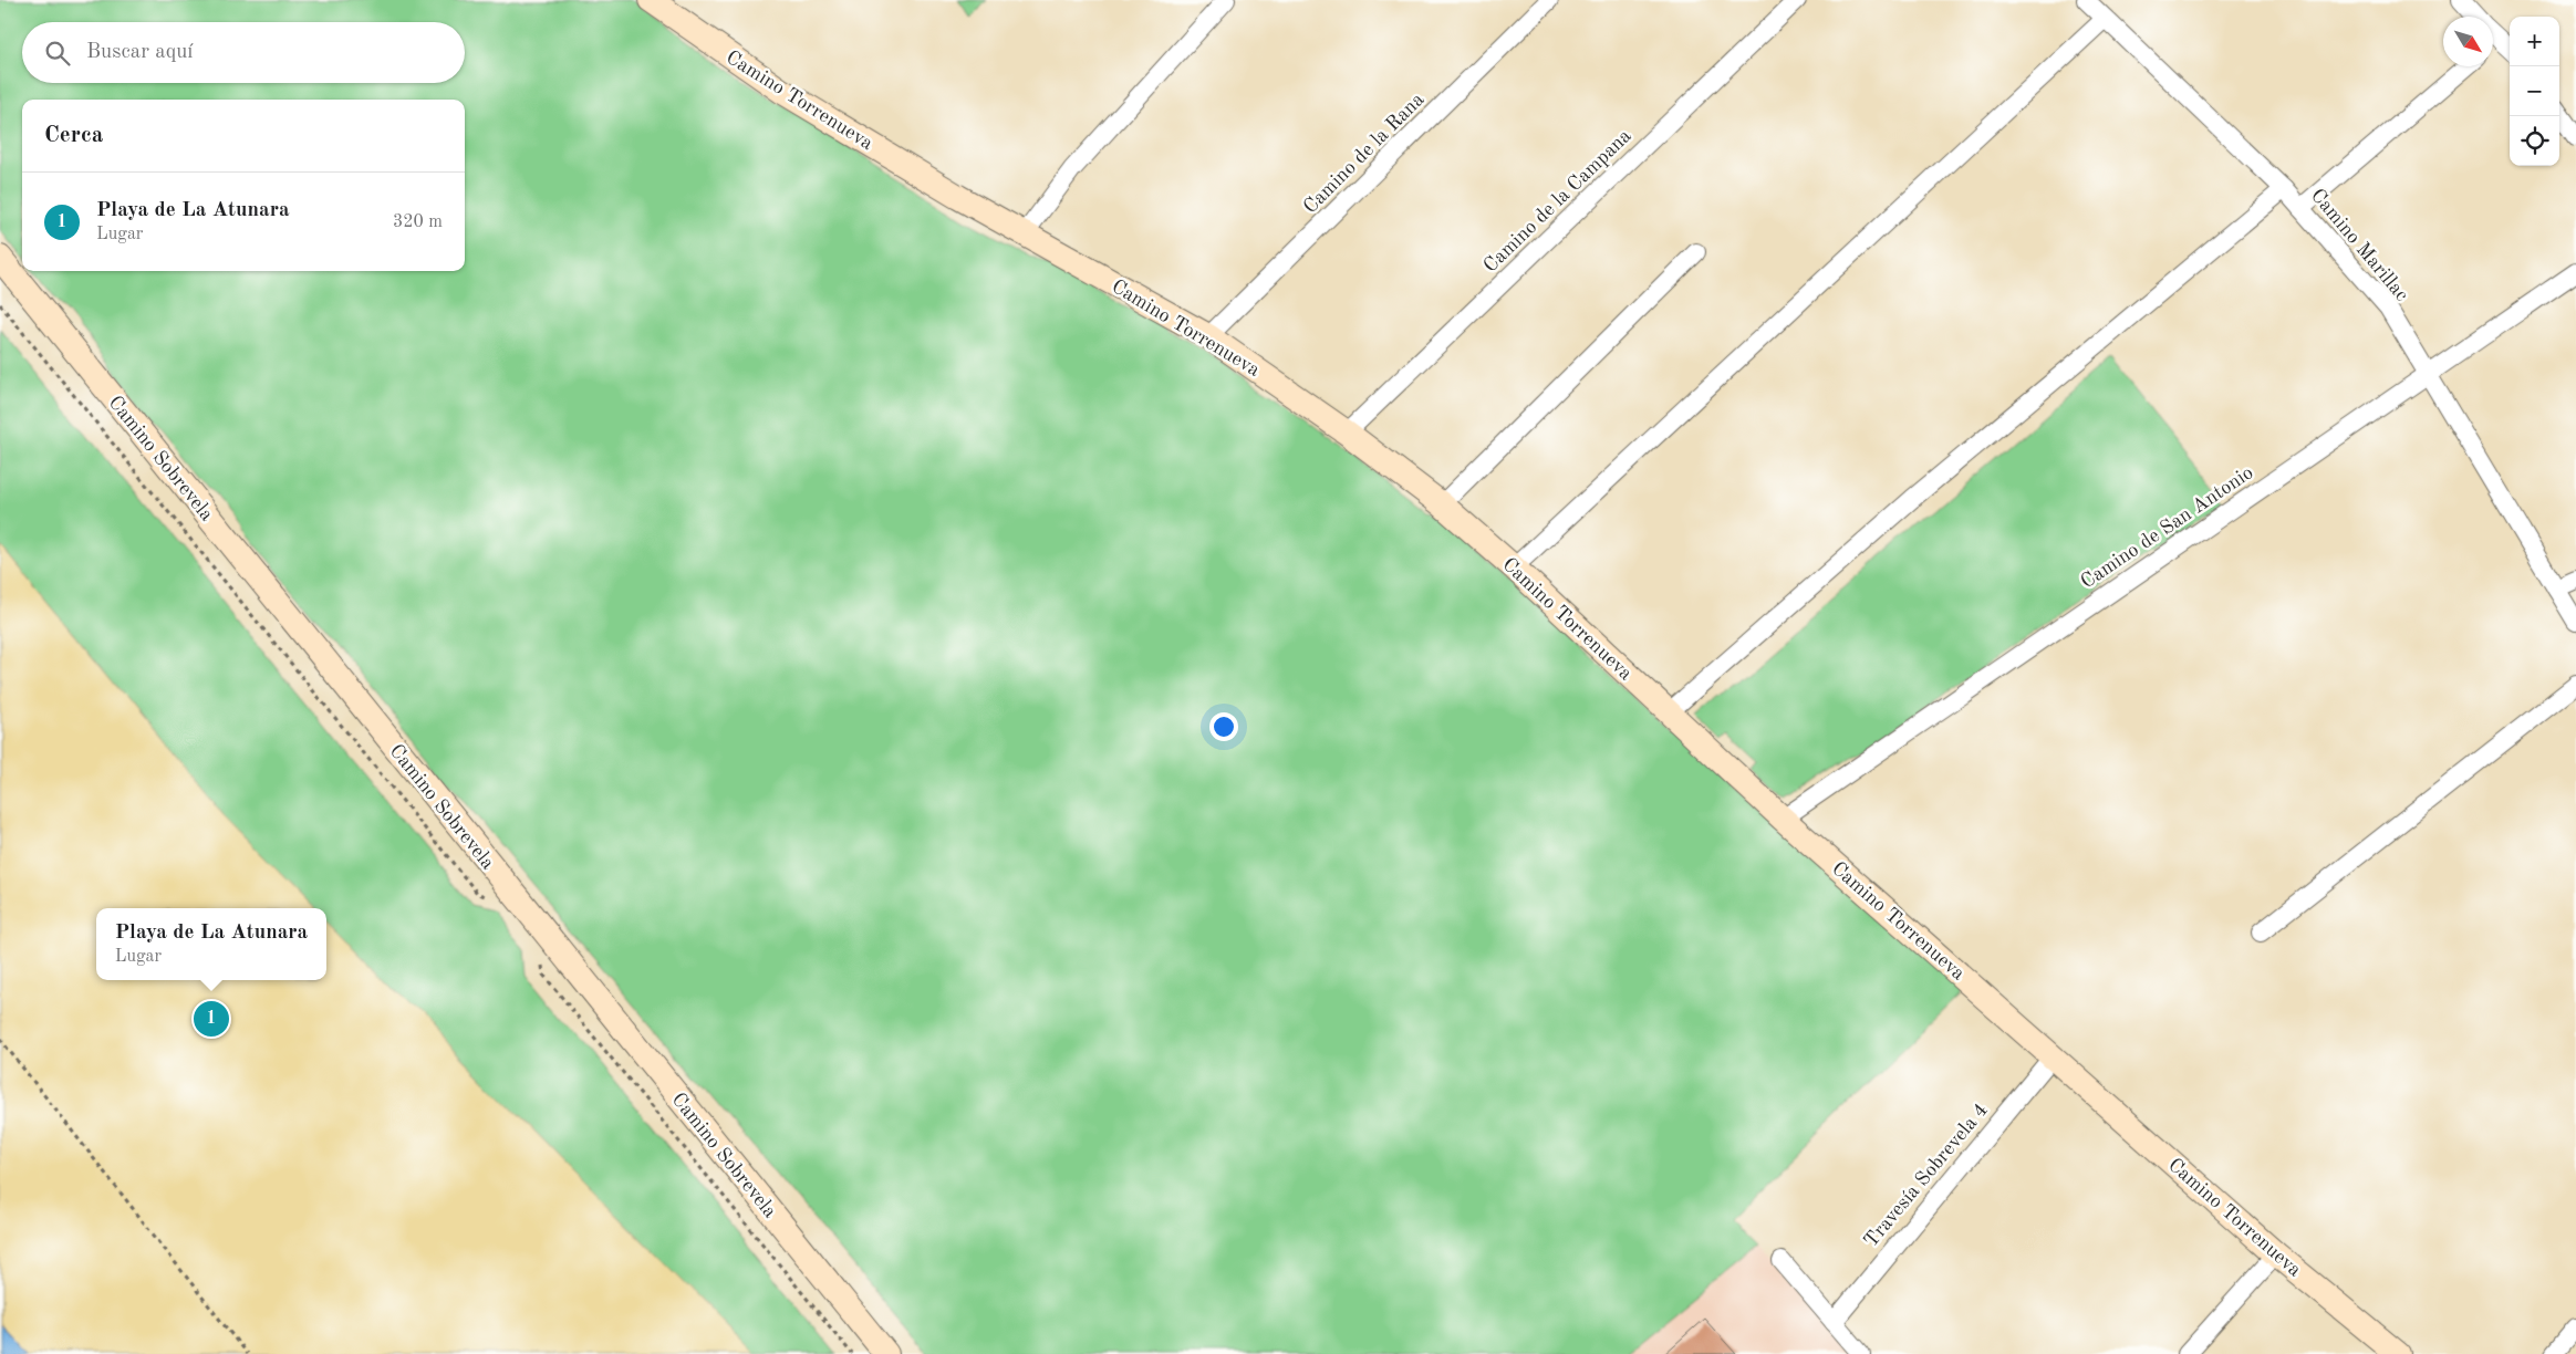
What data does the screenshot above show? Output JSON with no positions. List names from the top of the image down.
{
  "streets": {
    "street": [
      "Camino Torrenueva",
      "Camino de la Rana",
      "Camino de la Campana",
      "Camino Marillac",
      "Camino Sobrevela",
      "Camino de San Antonio",
      "Travesía Sobrevela 4"
    ]
  },
  "crossings": [
    ["Camino Torrenueva", "Camino de la Rana"],
    ["Camino Torrenueva", "Camino de la Campana"],
    ["Camino Torrenueva", "Camino de San Antonio"],
    ["Camino Torrenueva", "Travesía Sobrevela 4"],
    ["Camino Marillac", "Camino de San Antonio"]
  ],
  "north": "bottom right",
  "page": {
    "map_buttons": ["+", "−"],
    "search": "Buscar aquí",
    "heading": "Cerca",
    "list": [
      {
        "mark": "1",
        "name": "Playa de La Atunara",
        "note": "Lugar",
        "value": "320 m"
      }
    ],
    "popup": ["Playa de La Atunara", "Lugar"],
    "pins": "1"
  }
}
